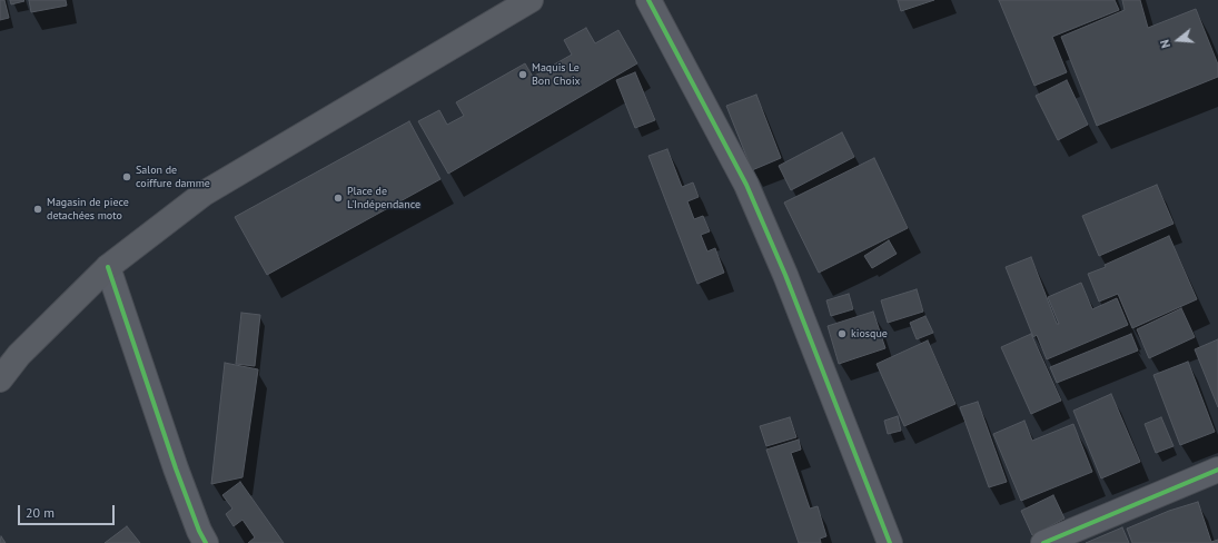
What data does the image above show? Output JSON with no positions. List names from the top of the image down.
{
  "places": [
    "Maquis Le Bon Choix",
    "Salon de coiffure damme",
    "Place de L'Indépendance",
    "Magasin de piece detachées moto",
    "kiosque"
  ],
  "scale_bar": "20 m",
  "north": "left"
}
